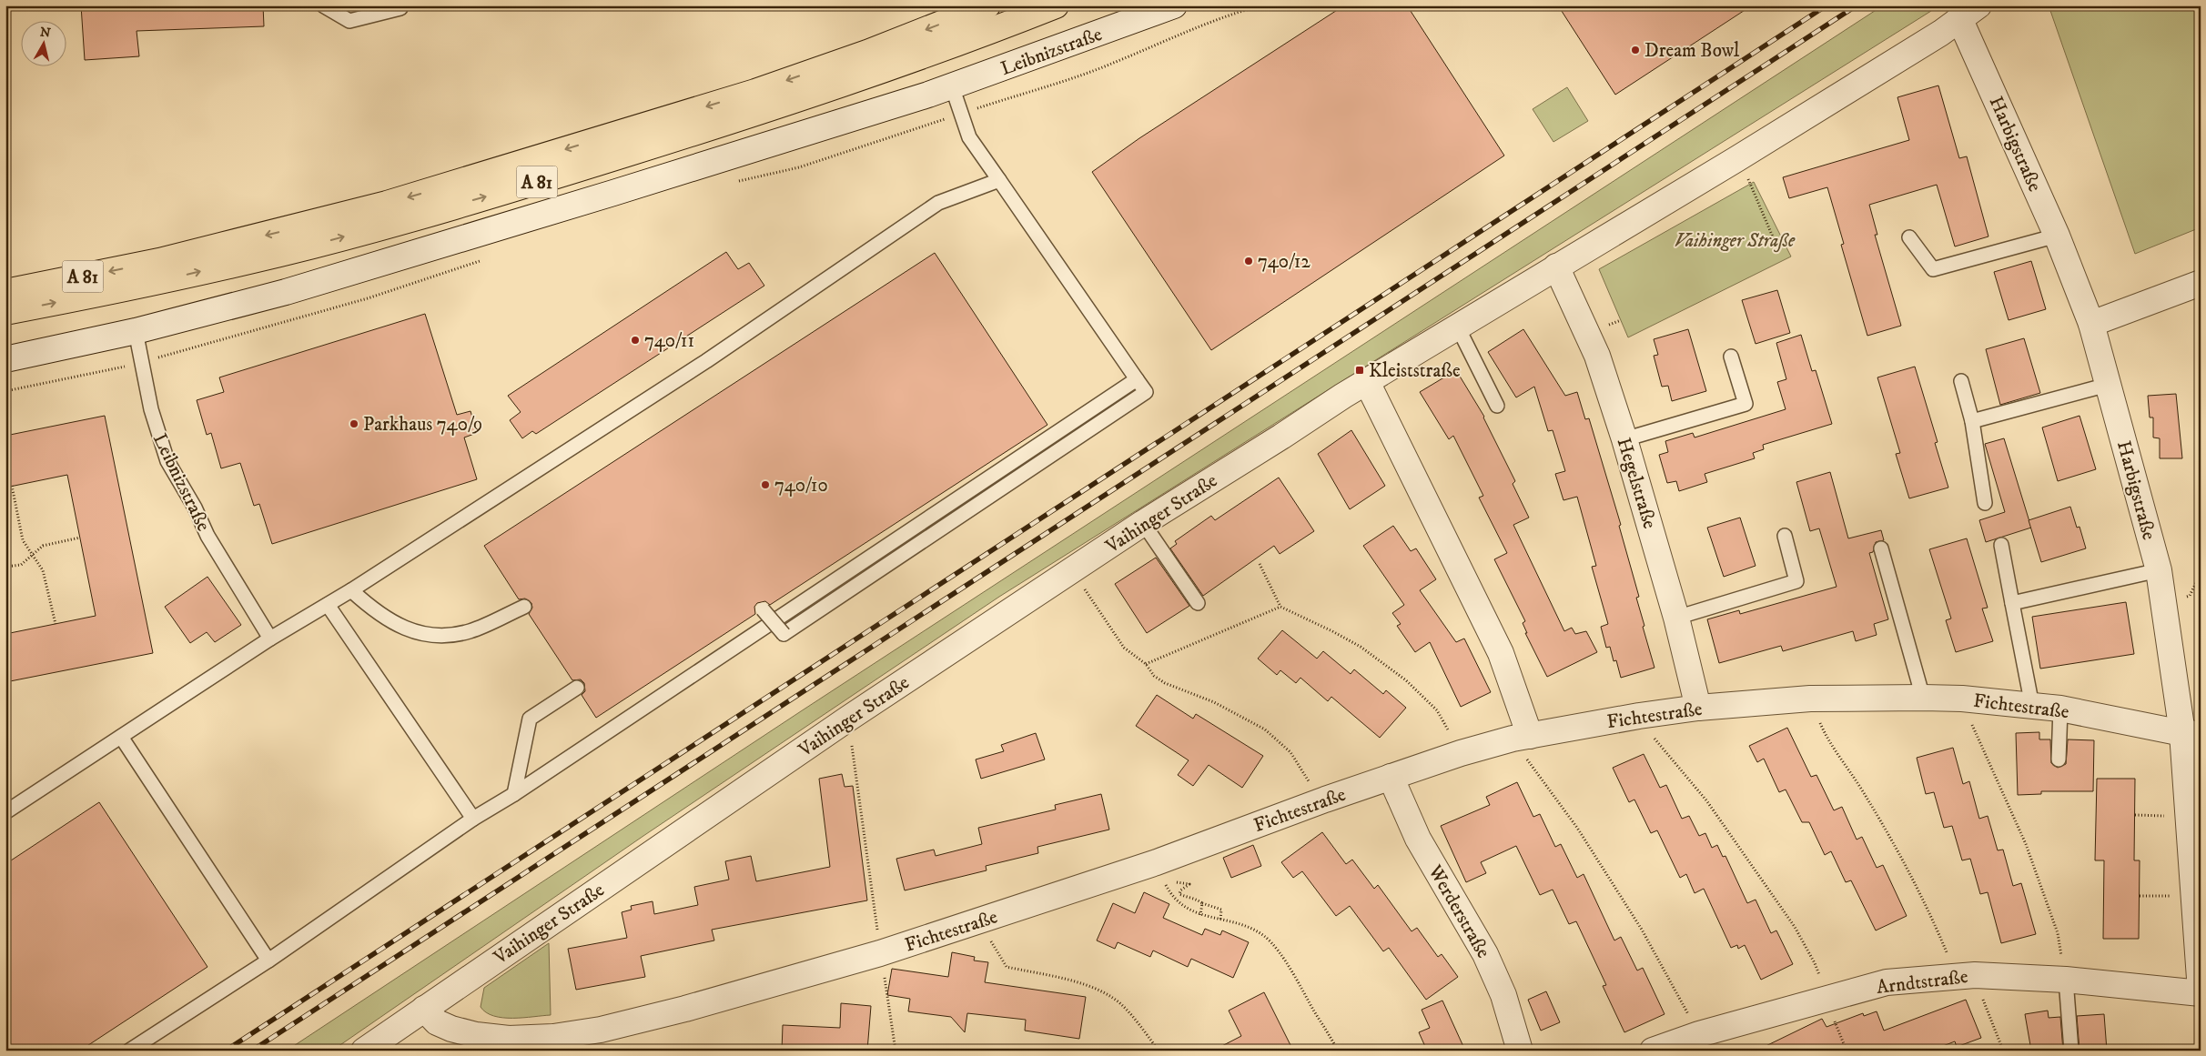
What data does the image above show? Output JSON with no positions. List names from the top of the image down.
{
  "streets": {
    "highway": ["A 81"],
    "street": [
      "Leibnizstraße",
      "Harbigstraße",
      "Hegelstraße",
      "Vaihinger Straße",
      "Fichtestraße",
      "Werderstraße",
      "Arndtstraße"
    ]
  },
  "crossings": [
    ["Harbigstraße", "Vaihinger Straße"],
    ["Harbigstraße", "Fichtestraße"],
    ["Harbigstraße", "Arndtstraße"],
    ["Hegelstraße", "Vaihinger Straße"],
    ["Hegelstraße", "Fichtestraße"],
    ["Vaihinger Straße", "Fichtestraße"],
    ["Fichtestraße", "Werderstraße"]
  ],
  "parks": ["Vaihinger Straße"],
  "places": {
    "other": [
      "Dream Bowl",
      "740/12",
      "740/11",
      "Parkhaus 740/9",
      "740/10"
    ],
    "transit": ["Kleiststraße"]
  },
  "north": "top"
}
